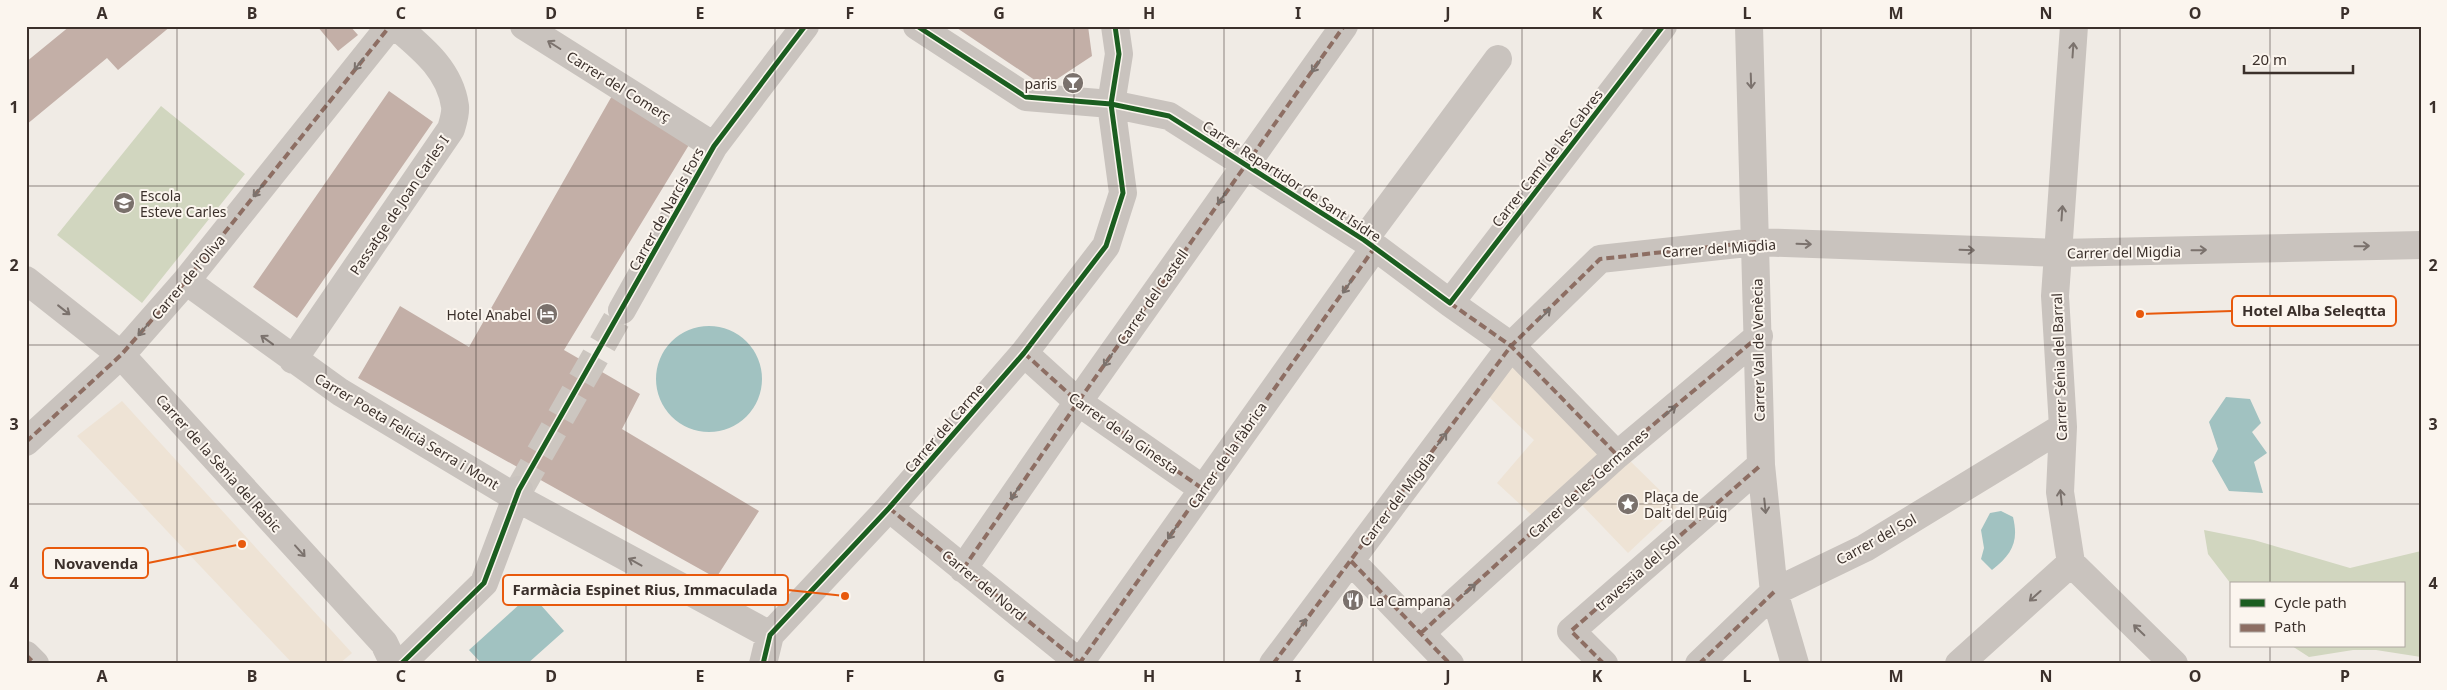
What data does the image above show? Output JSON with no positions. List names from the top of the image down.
{
  "streets": {
    "street": [
      "Carrer del Comerç",
      "Carrer Camí de les Cabres",
      "Carrer Repartidor de Sant Isidre",
      "Passatge de Joan Carles I",
      "Carrer de Narcís Fors",
      "Carrer del Migdia",
      "Carrer de l'Oliva",
      "Carrer del Castell",
      "Carrer Vall de Venècia",
      "Carrer Sénia del Barral",
      "Carrer del Carme",
      "Carrer Poeta Felicià Serra i Mont",
      "Carrer de la Ginesta",
      "Carrer de la fàbrica",
      "Carrer de la Sènia del Rabic",
      "Carrer de les Germanes",
      "Carrer del Sol",
      "travessia del Sol",
      "Carrer del Nord"
    ]
  },
  "crossings": [
    ["Carrer del Comerç", "Carrer de Narcís Fors"],
    ["Carrer Camí de les Cabres", "Carrer Repartidor de Sant Isidre"],
    ["Carrer Repartidor de Sant Isidre", "Carrer del Migdia"],
    ["Carrer Repartidor de Sant Isidre", "Carrer del Castell"],
    ["Carrer Repartidor de Sant Isidre", "Carrer del Carme"],
    ["Carrer Repartidor de Sant Isidre", "Carrer de la fàbrica"],
    ["Carrer Repartidor de Sant Isidre", "Carrer de les Germanes"],
    ["Passatge de Joan Carles I", "Carrer Poeta Felicià Serra i Mont"],
    ["Carrer del Migdia", "Carrer Vall de Venècia"],
    ["Carrer del Migdia", "Carrer Sénia del Barral"],
    ["Carrer de l'Oliva", "Carrer Poeta Felicià Serra i Mont"],
    ["Carrer de l'Oliva", "Carrer de la Sènia del Rabic"],
    ["Carrer del Castell", "Carrer de la Ginesta"],
    ["Carrer del Castell", "Carrer del Nord"],
    ["Carrer Vall de Venècia", "Carrer de les Germanes"],
    ["Carrer Vall de Venècia", "Carrer del Sol"],
    ["Carrer Vall de Venècia", "travessia del Sol"],
    ["Carrer Sénia del Barral", "Carrer del Sol"],
    ["Carrer del Carme", "Carrer Poeta Felicià Serra i Mont"],
    ["Carrer del Carme", "Carrer de la Ginesta"],
    ["Carrer del Carme", "Carrer del Nord"],
    ["Carrer de la Ginesta", "Carrer de la fàbrica"],
    ["Carrer de la fàbrica", "Carrer del Nord"]
  ],
  "one_way": [
    "Carrer del Comerç",
    "Carrer del Migdia",
    "Carrer de l'Oliva",
    "Carrer del Castell",
    "Carrer Vall de Venècia",
    "Carrer Sénia del Barral",
    "Carrer Poeta Felicià Serra i Mont",
    "Carrer de la fàbrica",
    "Carrer de la Sènia del Rabic",
    "Carrer de les Germanes"
  ],
  "places": {
    "bar": ["paris"],
    "school or university": ["Escola Esteve Carles"],
    "hotel": ["Hotel Anabel"],
    "other": ["Hotel Alba Seleqtta", "Novavenda", "Farmàcia Espinet Rius, Immaculada"],
    "place": ["Plaça de Dalt del Puig"],
    "restaurant": ["La Campana"]
  },
  "legend": ["Cycle path", "Path"],
  "scale_bar": "20 m",
  "grid": {
    "columns": [
      "A",
      "B",
      "C",
      "D",
      "E",
      "F",
      "G",
      "H",
      "I",
      "J",
      "K",
      "L",
      "M",
      "N",
      "O",
      "P"
    ],
    "rows": [
      "1",
      "2",
      "3",
      "4"
    ]
  }
}
